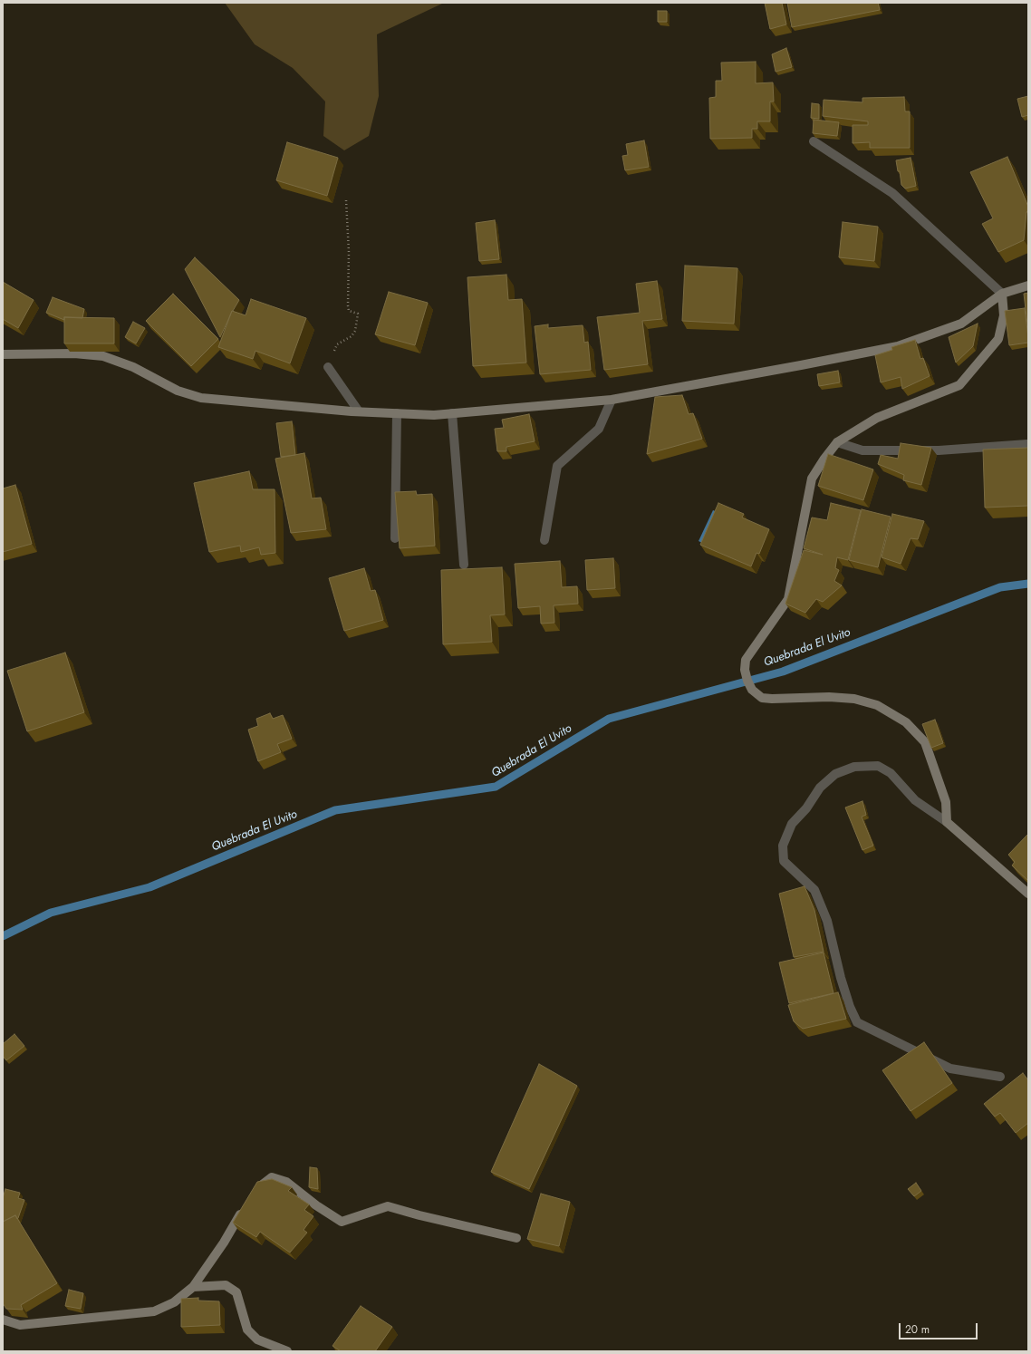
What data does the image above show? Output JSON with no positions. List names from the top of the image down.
{
  "water": ["Quebrada El Uvito"],
  "scale_bar": "20 m"
}
